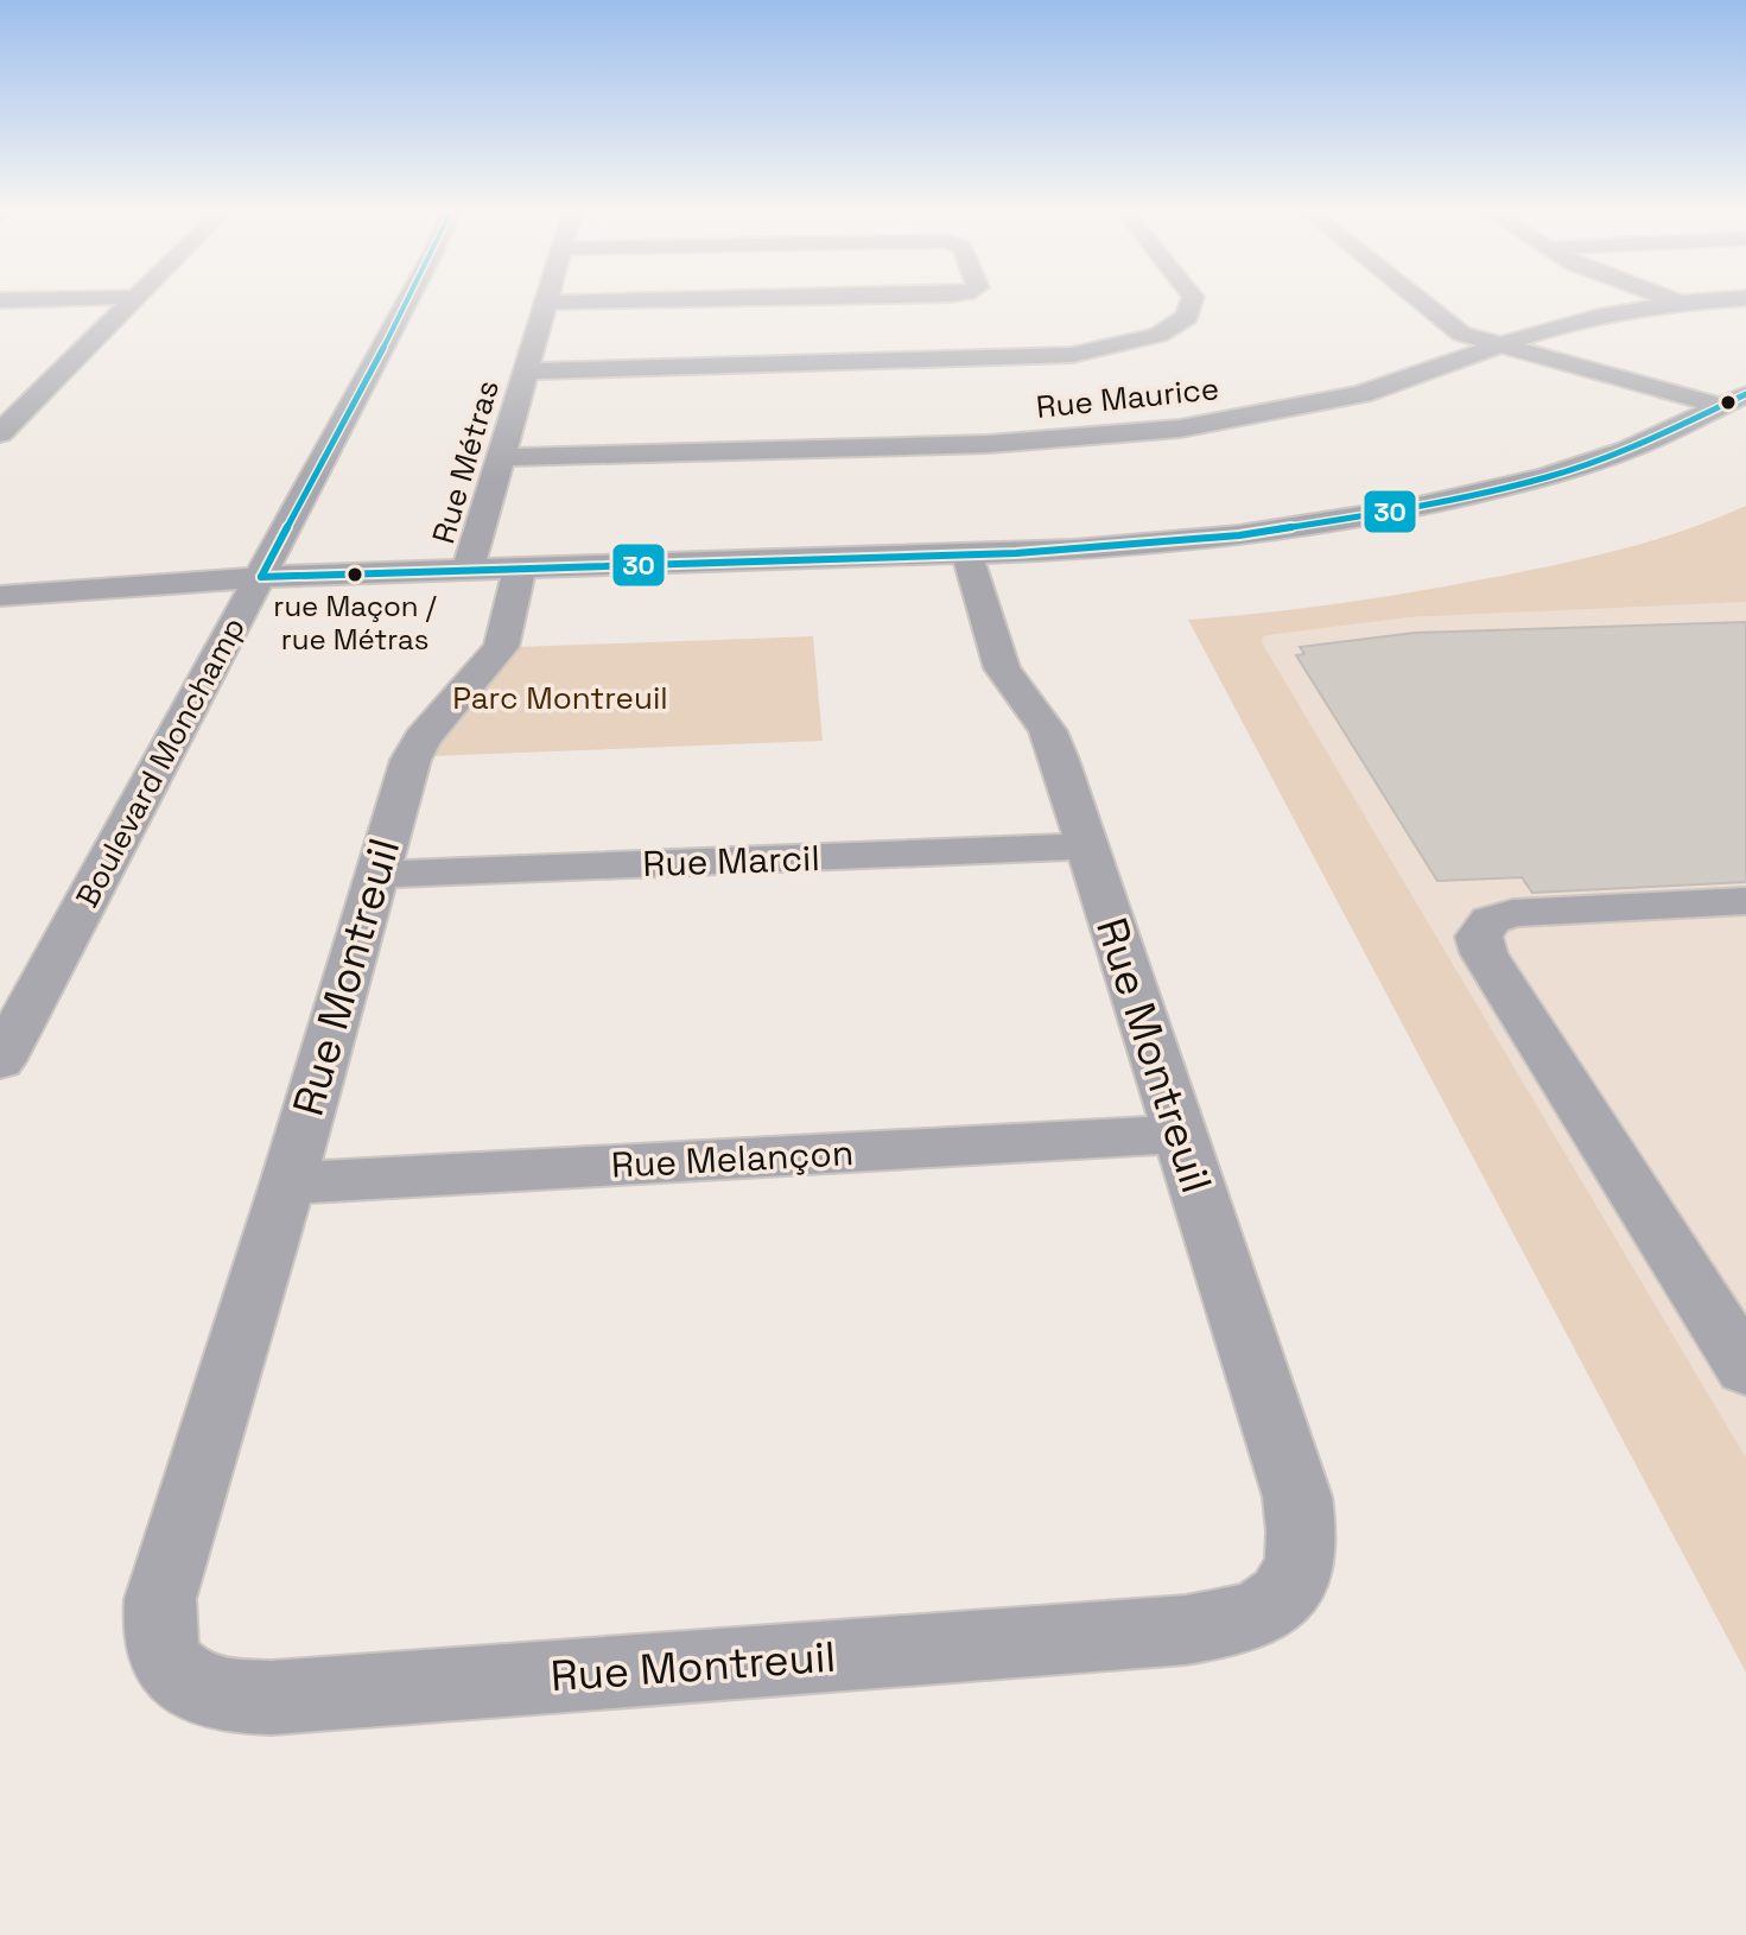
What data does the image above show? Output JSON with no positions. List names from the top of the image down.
{
  "streets": {
    "street": [
      "Rue Maurice",
      "Rue Métras",
      "Boulevard Monchamp",
      "Rue Marcil",
      "Rue Montreuil",
      "Rue Melançon"
    ]
  },
  "crossings": [
    ["Rue Maurice", "Rue Métras"],
    ["Rue Marcil", "Rue Montreuil"],
    ["Rue Montreuil", "Rue Melançon"]
  ],
  "parks": ["Parc Montreuil"],
  "places": ["rue Maçon / rue Métras"],
  "lines": ["transit line 30"]
}
